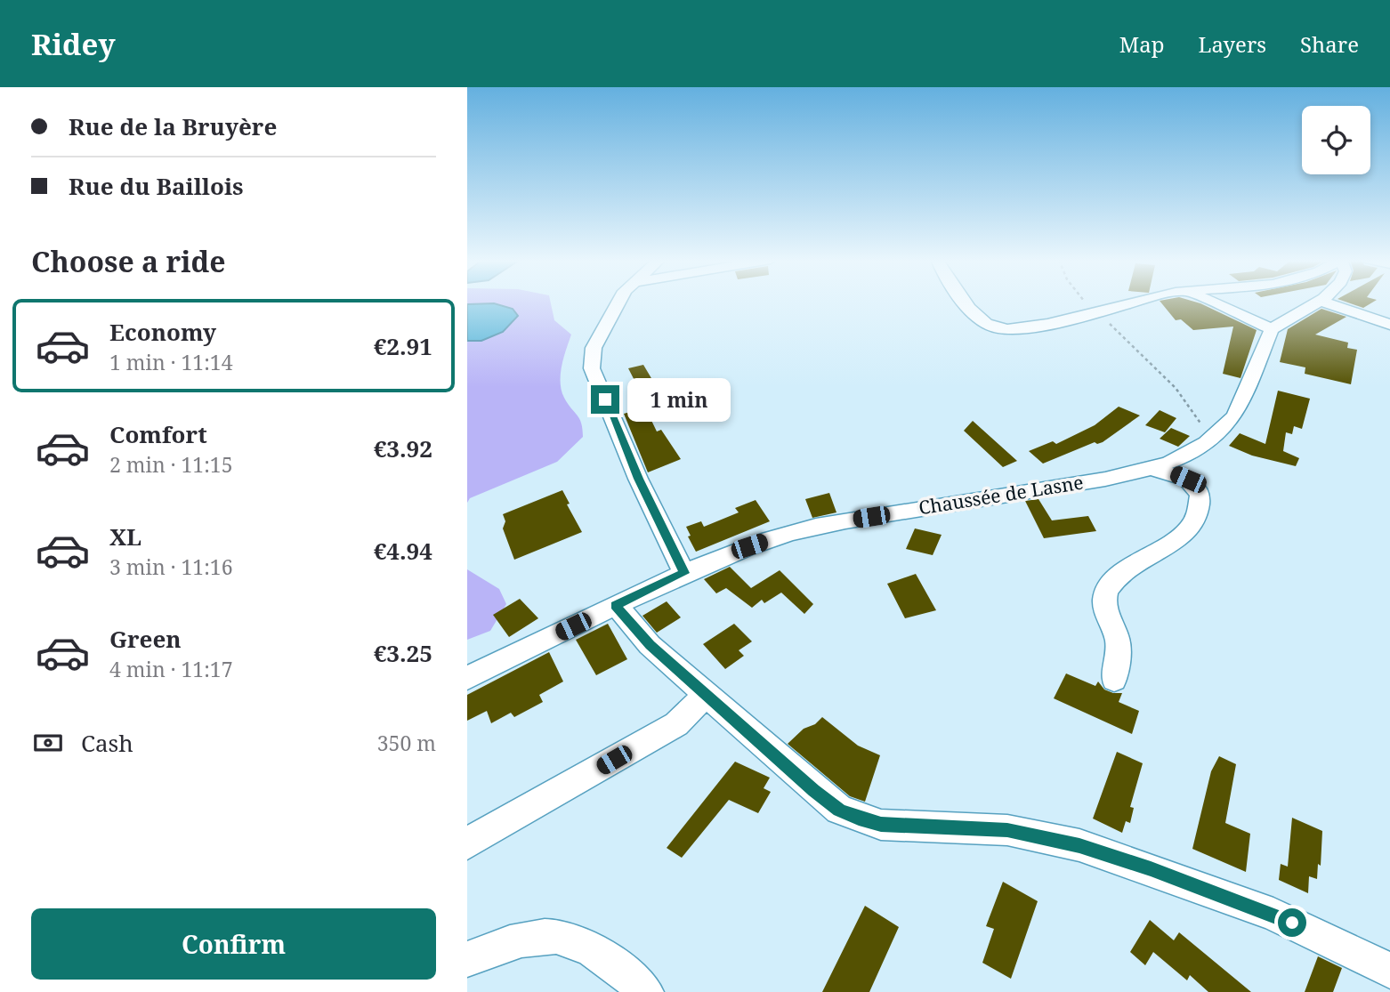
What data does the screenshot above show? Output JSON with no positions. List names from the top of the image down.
{
  "streets": {
    "street": ["Chaussée de Lasne"]
  },
  "page": {
    "header": "Ridey",
    "nav": ["Map", "Layers", "Share"],
    "banner": ["Rue de la Bruyère", "Rue du Baillois"],
    "heading": "Choose a ride",
    "list": [
      {
        "name": "Economy",
        "note": "1 min · 11:14",
        "value": "€2.91"
      },
      {
        "name": "Comfort",
        "note": "2 min · 11:15",
        "value": "€3.92"
      },
      {
        "name": "XL",
        "note": "3 min · 11:16",
        "value": "€4.94"
      },
      {
        "name": "Green",
        "note": "4 min · 11:17",
        "value": "€3.25"
      }
    ],
    "bubble": "1 min",
    "pay": ["Cash", "350 m"],
    "buttons": "Confirm"
  }
}
